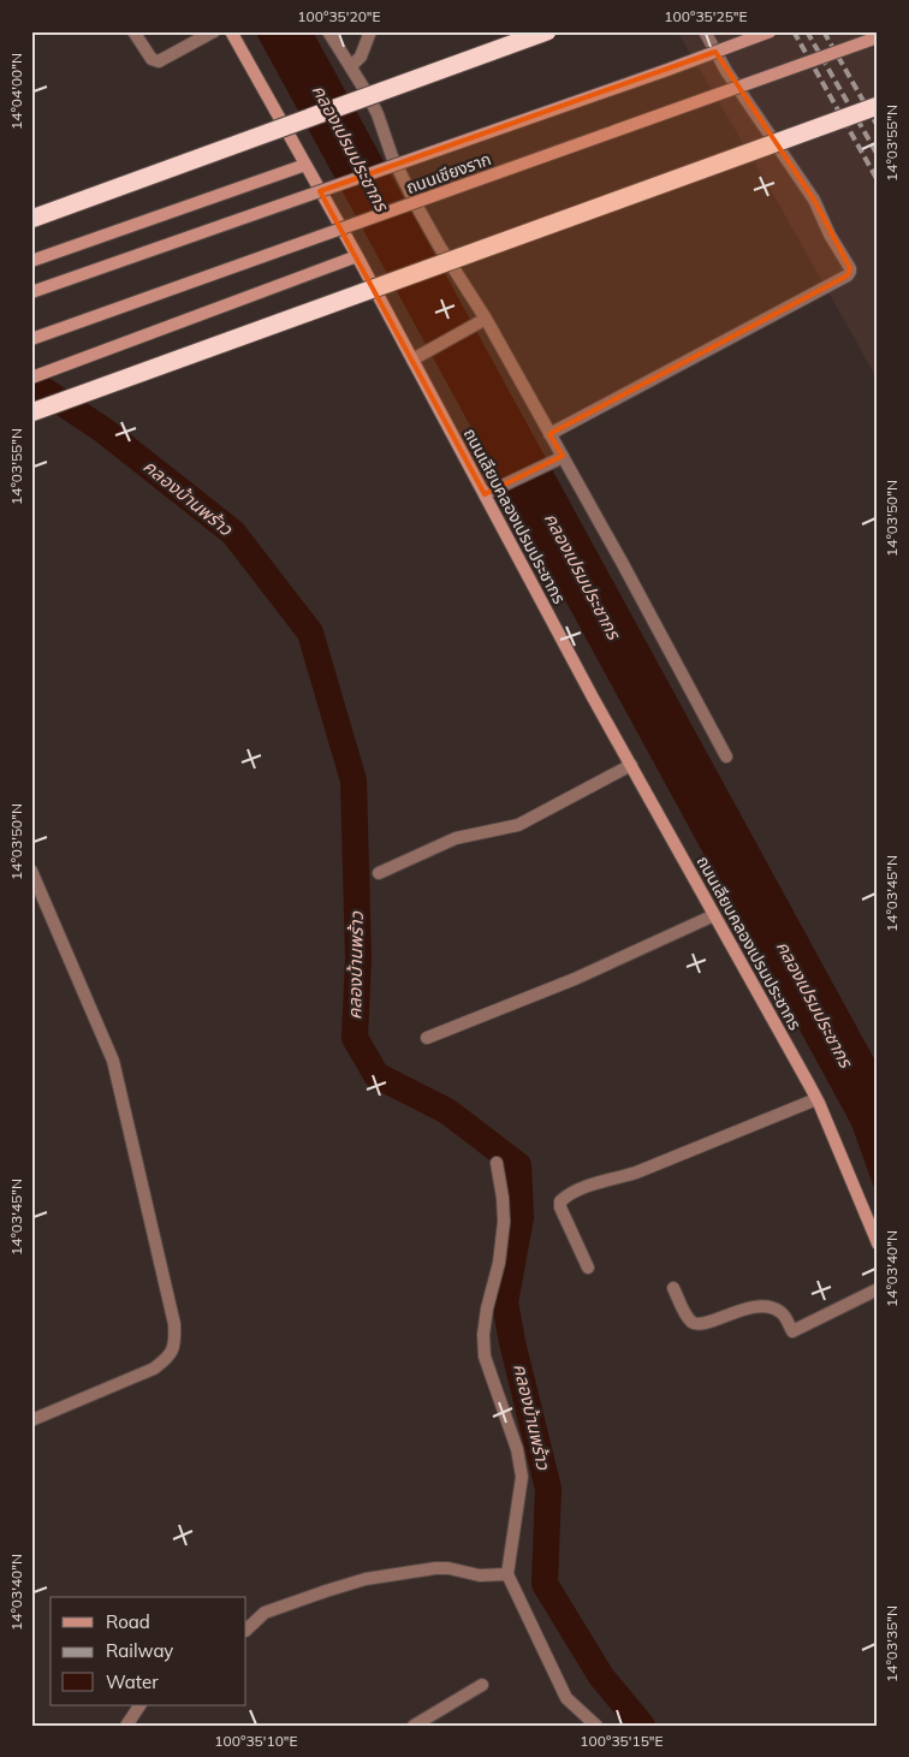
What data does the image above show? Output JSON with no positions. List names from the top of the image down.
{
  "streets": {
    "main road": ["ถนนเชียงราก", "ถนนเลียบคลองเปรมประชากร"]
  },
  "water": ["คลองเปรมประชากร", "คลองบ้านพร้าว"],
  "legend": ["Road", "Railway", "Water"],
  "coordinates": [
    "100°35'20\"E",
    "100°35'25\"E",
    "14°04'00\"N",
    "14°03'55\"N",
    "14°03'50\"N",
    "14°03'45\"N",
    "14°03'40\"N",
    "14°03'35\"N",
    "100°35'10\"E",
    "100°35'15\"E"
  ]
}
